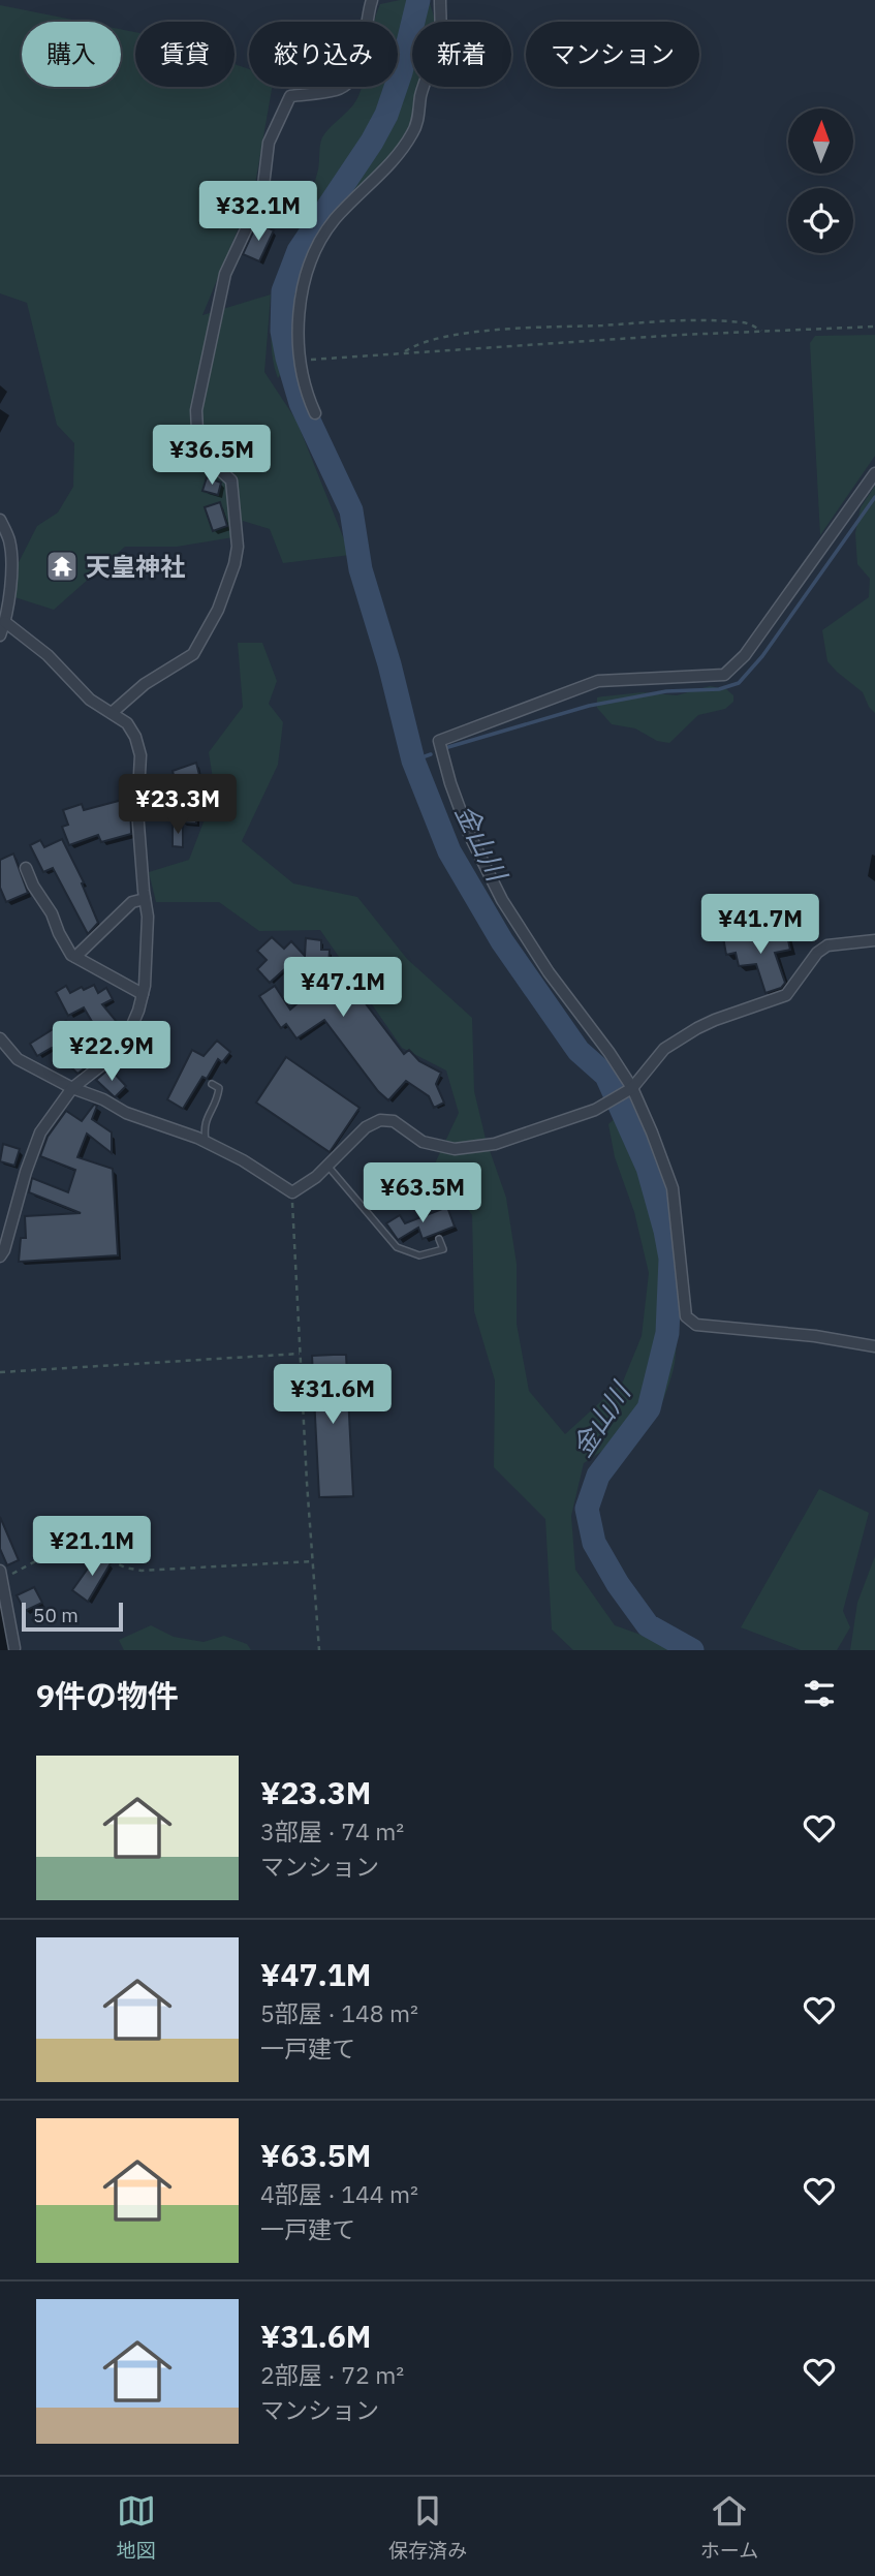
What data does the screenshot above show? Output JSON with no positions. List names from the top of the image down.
{
  "water": ["金山川"],
  "places": {
    "temple": ["天皇神社"]
  },
  "scale_bar": "50 m",
  "north": "top",
  "page": {
    "chip": [
      "購入",
      "賃貸",
      "絞り込み",
      "新着",
      "マンション"
    ],
    "price": [
      "¥32.1M",
      "¥36.5M",
      "¥23.3M",
      "¥41.7M",
      "¥47.1M",
      "¥22.9M",
      "¥63.5M",
      "¥31.6M",
      "¥21.1M"
    ],
    "scale": "50 m",
    "heading": "9件の物件",
    "list": [
      {
        "name": "¥23.3M",
        "note": "3部屋 · 74 m² · マンション"
      },
      {
        "name": "¥47.1M",
        "note": "5部屋 · 148 m² · 一戸建て"
      },
      {
        "name": "¥63.5M",
        "note": "4部屋 · 144 m² · 一戸建て"
      },
      {
        "name": "¥31.6M",
        "note": "2部屋 · 72 m² · マンション"
      }
    ],
    "tabs": ["地図", "保存済み", "ホーム"]
  }
}
